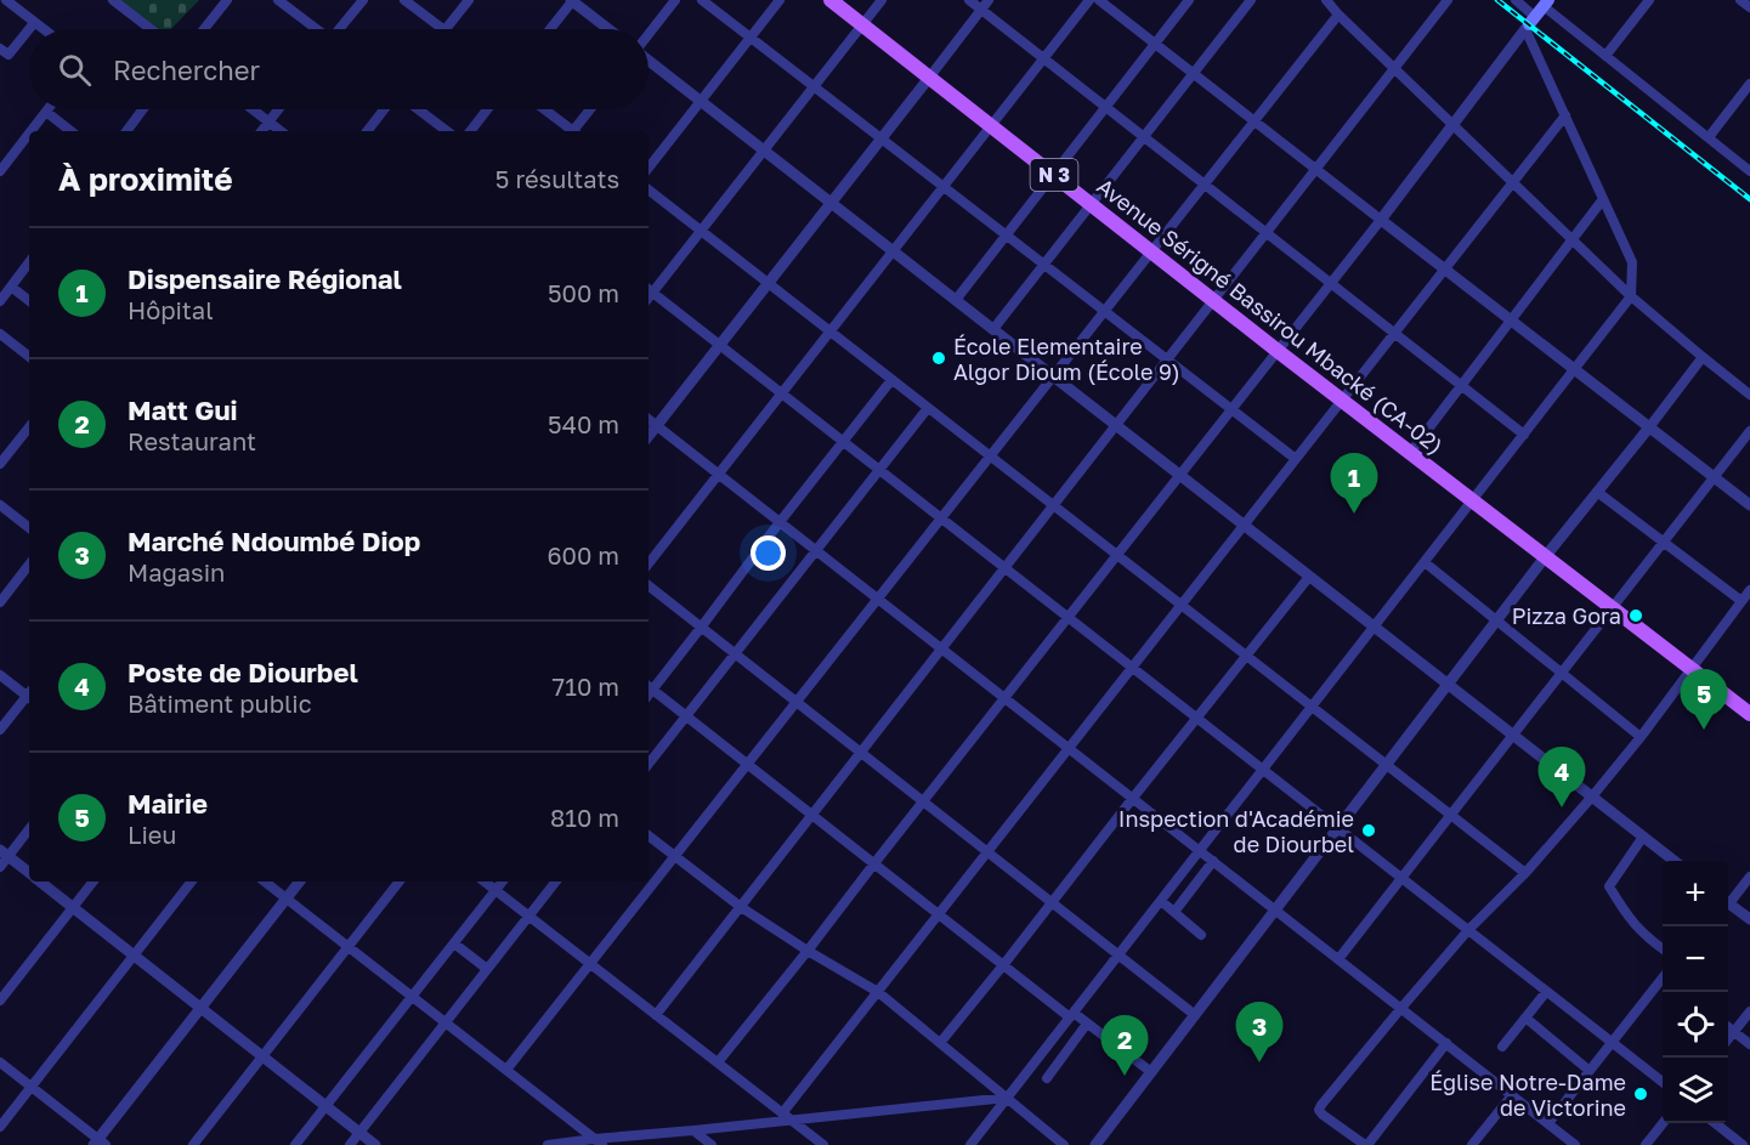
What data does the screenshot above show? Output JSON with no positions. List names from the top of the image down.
{
  "streets": {
    "main road": ["N 3", "Avenue Sérigné Bassirou Mbacké (CA-02)"]
  },
  "crossings": [
    ["N 3", "Avenue Sérigné Bassirou Mbacké (CA-02)"]
  ],
  "places": [
    "École Elementaire Algor Dioum (École 9)",
    "Pizza Gora",
    "Inspection d'Académie de Diourbel",
    "Église Notre-Dame de Victorine"
  ],
  "page": {
    "search": "Rechercher",
    "heading": ["À proximité", "5 résultats"],
    "list": [
      {
        "mark": "1",
        "name": "Dispensaire Régional",
        "note": "Hôpital",
        "value": "500 m"
      },
      {
        "mark": "2",
        "name": "Matt Gui",
        "note": "Restaurant",
        "value": "540 m"
      },
      {
        "mark": "3",
        "name": "Marché Ndoumbé Diop",
        "note": "Magasin",
        "value": "600 m"
      },
      {
        "mark": "4",
        "name": "Poste de Diourbel",
        "note": "Bâtiment public",
        "value": "710 m"
      },
      {
        "mark": "5",
        "name": "Mairie",
        "note": "Lieu",
        "value": "810 m"
      }
    ],
    "pins": [
      "1",
      "5",
      "4",
      "3",
      "2"
    ],
    "map_buttons": ["+", "−"]
  }
}
